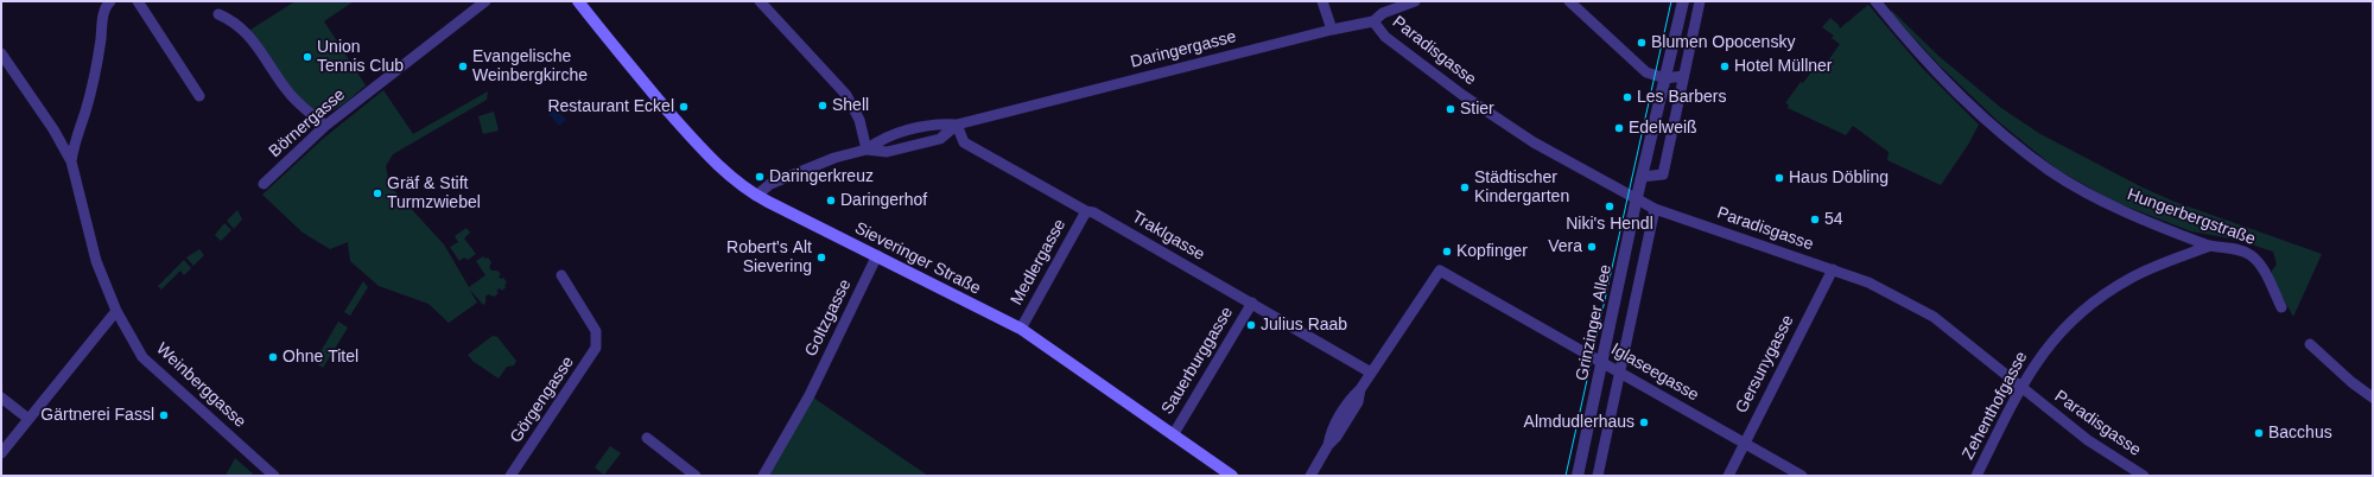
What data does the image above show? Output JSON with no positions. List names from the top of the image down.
{
  "streets": {
    "main road": ["Sieveringer Straße"],
    "street": [
      "Daringergasse",
      "Paradisgasse",
      "Börnergasse",
      "Hungerbergstraße",
      "Traklgasse",
      "Medlergasse",
      "Goltzgasse",
      "Grinzinger Allee",
      "Sauerburggasse",
      "Gersunygasse",
      "Iglaseegasse",
      "Weinberggasse",
      "Görgengasse",
      "Zehenthofgasse"
    ]
  },
  "crossings": [
    ["Daringergasse", "Paradisgasse"],
    ["Daringergasse", "Traklgasse"],
    ["Daringergasse", "Sieveringer Straße"],
    ["Paradisgasse", "Grinzinger Allee"],
    ["Paradisgasse", "Gersunygasse"],
    ["Paradisgasse", "Zehenthofgasse"],
    ["Hungerbergstraße", "Zehenthofgasse"],
    ["Traklgasse", "Medlergasse"],
    ["Traklgasse", "Sauerburggasse"],
    ["Traklgasse", "Iglaseegasse"],
    ["Sieveringer Straße", "Medlergasse"],
    ["Sieveringer Straße", "Goltzgasse"],
    ["Sieveringer Straße", "Sauerburggasse"],
    ["Grinzinger Allee", "Iglaseegasse"],
    ["Gersunygasse", "Iglaseegasse"]
  ],
  "places": [
    "Blumen Opocensky",
    "Union Tennis Club",
    "Evangelische Weinbergkirche",
    "Hotel Müllner",
    "Les Barbers",
    "Shell",
    "Restaurant Eckel",
    "Stier",
    "Edelweiß",
    "Daringerkreuz",
    "Haus Döbling",
    "Städtischer Kindergarten",
    "Gräf & Stift Turmzwiebel",
    "Daringerhof",
    "Niki's Hendl",
    "54",
    "Vera",
    "Kopfinger",
    "Robert's Alt Sievering",
    "Julius Raab",
    "Ohne Titel",
    "Gärtnerei Fassl",
    "Almdudlerhaus",
    "Bacchus"
  ]
}
